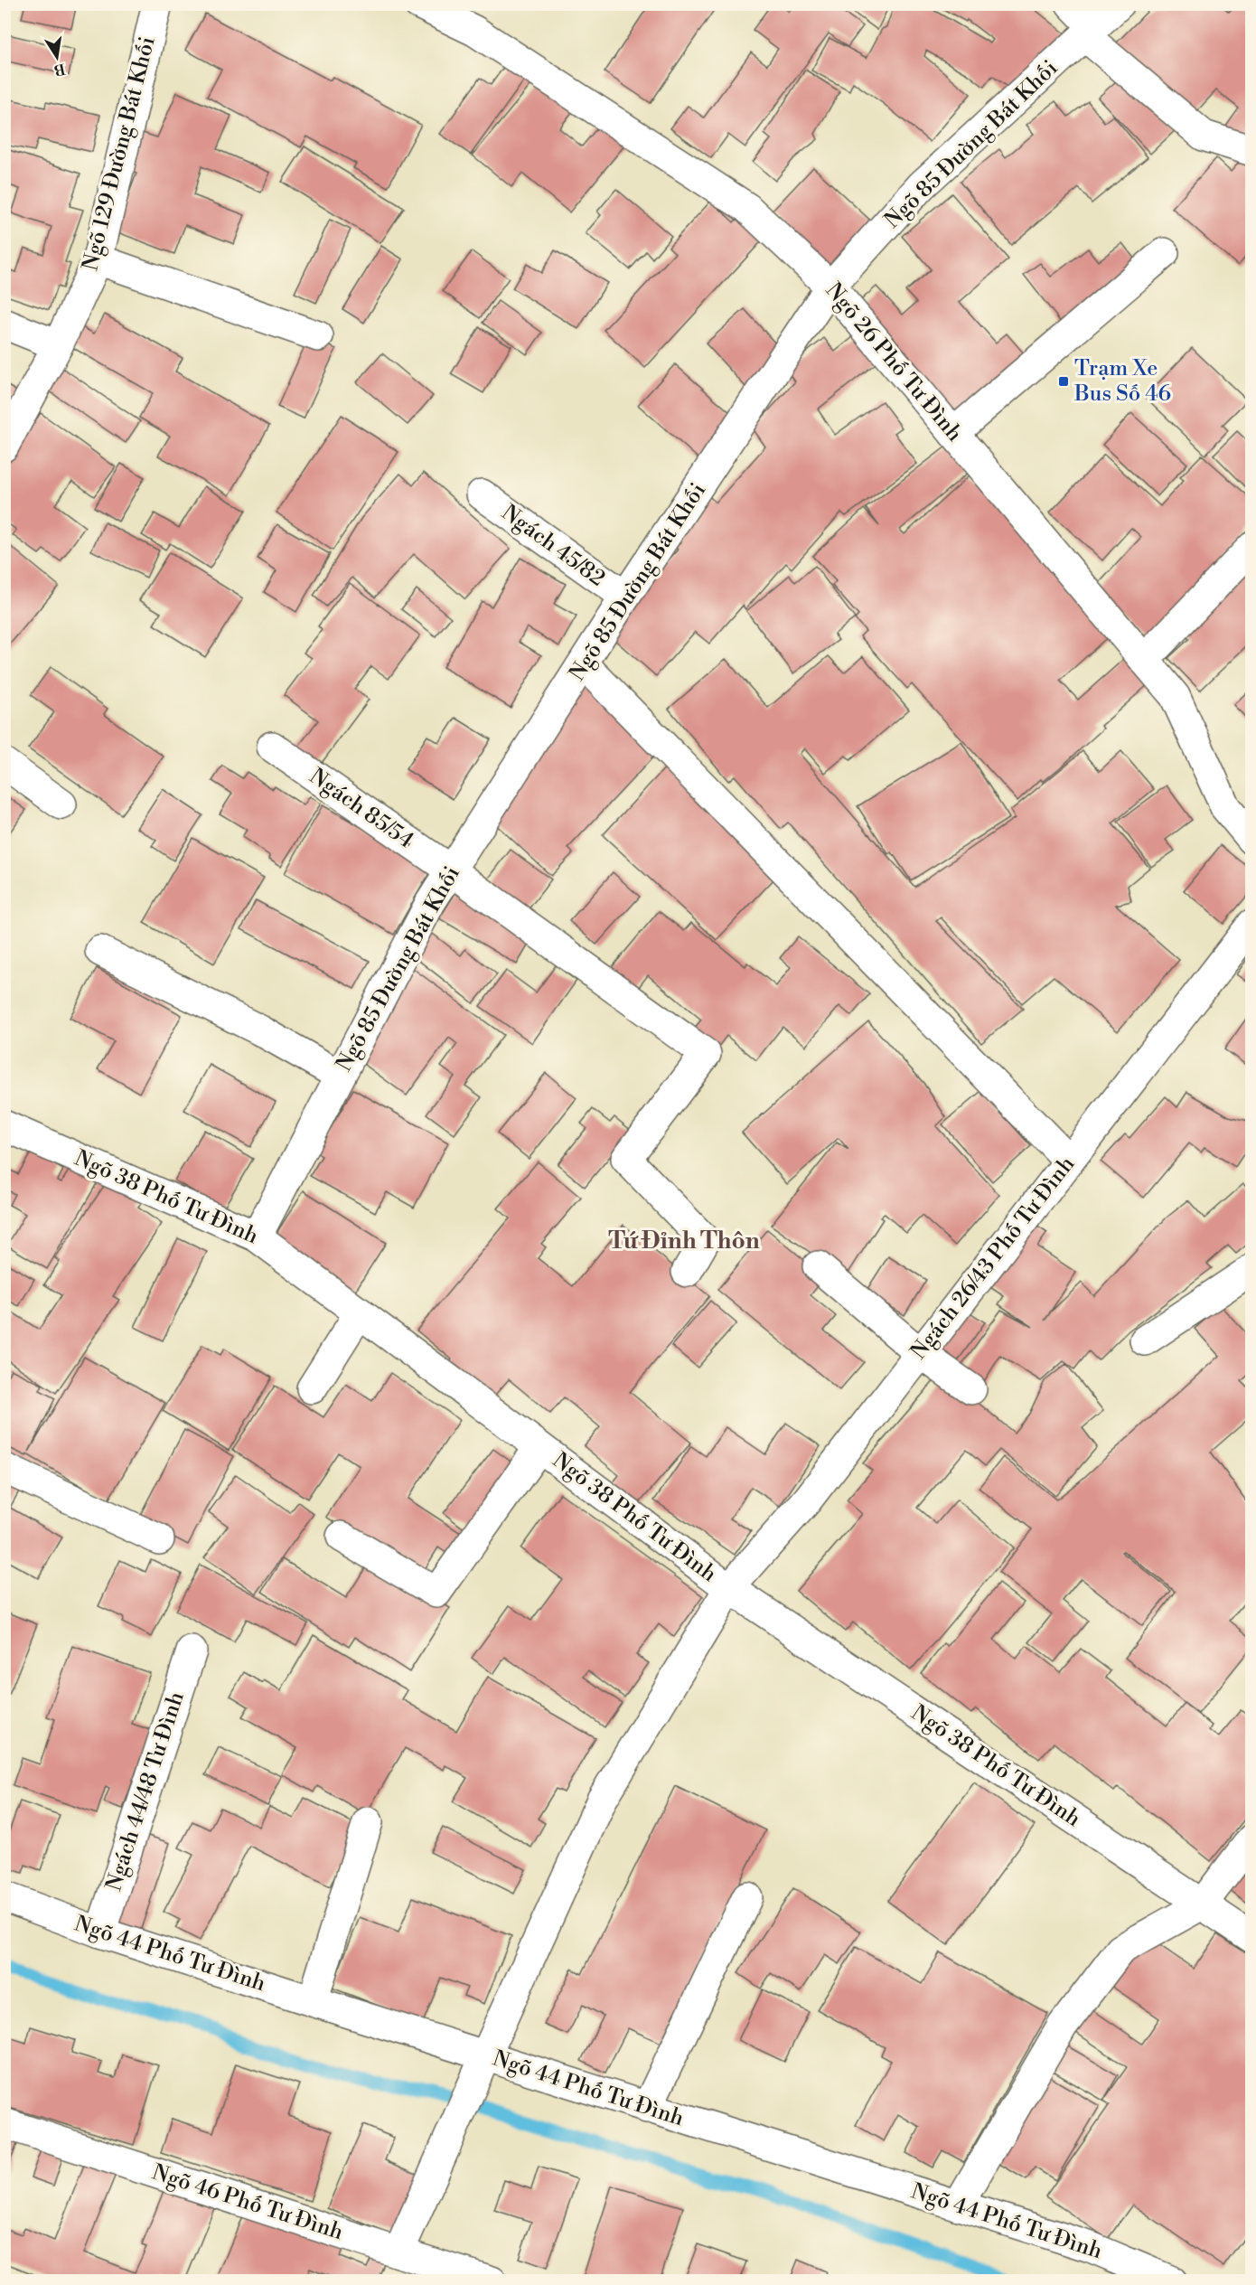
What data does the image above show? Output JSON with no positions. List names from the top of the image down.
{
  "streets": {
    "street": [
      "Ngõ 85 Đường Bát Khối",
      "Ngõ 129 Đường Bát Khối",
      "Ngõ 26 Phố Tư Đình",
      "Ngách 45/82",
      "Ngách 85/54",
      "Ngõ 38 Phố Tư Đình",
      "Ngách 26/43 Phố Tư Đình",
      "Ngách 44/48 Tư Đình",
      "Ngõ 44 Phố Tư Đình",
      "Ngõ 46 Phố Tư Đình"
    ]
  },
  "crossings": [
    ["Ngõ 85 Đường Bát Khối", "Ngõ 26 Phố Tư Đình"],
    ["Ngõ 85 Đường Bát Khối", "Ngách 45/82"],
    ["Ngõ 85 Đường Bát Khối", "Ngách 85/54"],
    ["Ngõ 85 Đường Bát Khối", "Ngõ 38 Phố Tư Đình"],
    ["Ngõ 38 Phố Tư Đình", "Ngách 26/43 Phố Tư Đình"],
    ["Ngách 26/43 Phố Tư Đình", "Ngõ 44 Phố Tư Đình"],
    ["Ngách 26/43 Phố Tư Đình", "Ngõ 46 Phố Tư Đình"],
    ["Ngách 44/48 Tư Đình", "Ngõ 44 Phố Tư Đình"]
  ],
  "districts": ["Tứ Đỉnh Thôn"],
  "places": {
    "transit": ["Trạm Xe Bus Số 46"]
  },
  "north": "bottom"
}
